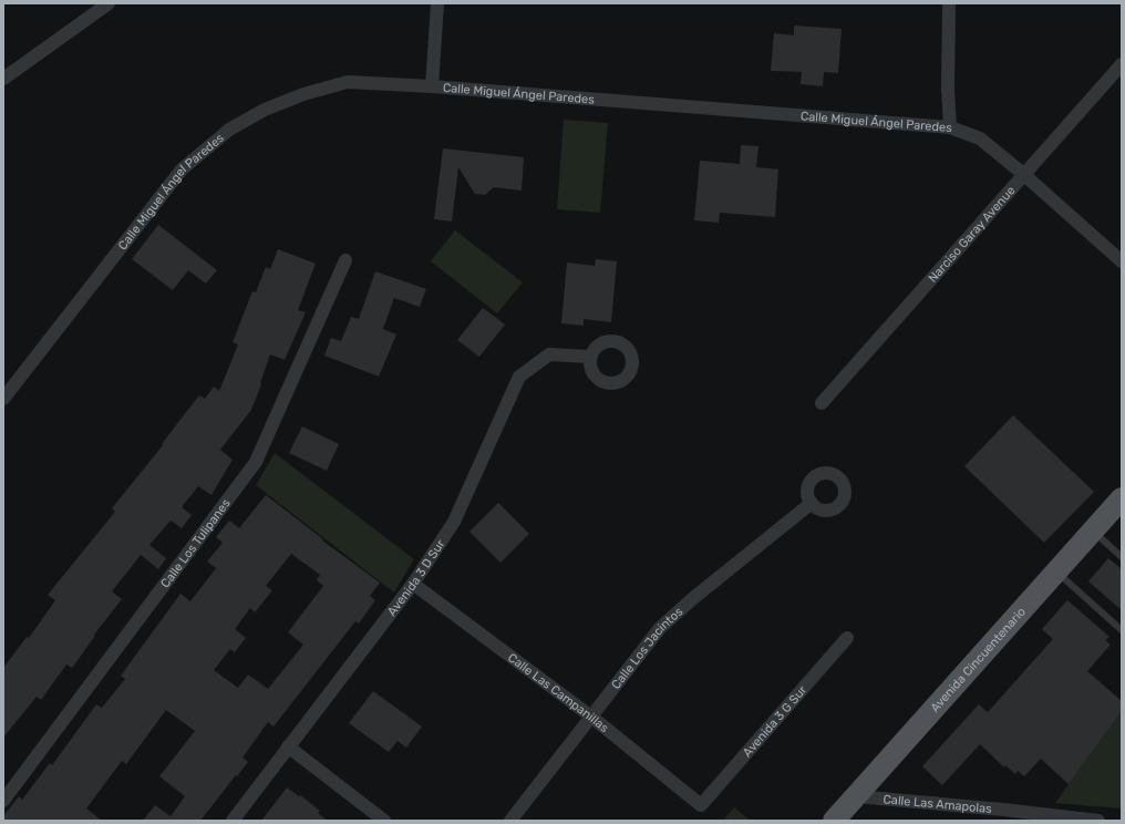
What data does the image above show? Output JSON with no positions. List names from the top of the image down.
{
  "streets": {
    "main road": ["Avenida Cincuentenario"],
    "street": [
      "Calle Miguel Ángel Paredes",
      "Narciso Garay Avenue",
      "Calle Los Tulipanes",
      "Avenida 3 D Sur",
      "Calle Los Jacintos",
      "Calle Las Campanillas",
      "Avenida 3 G Sur",
      "Calle Las Amapolas"
    ]
  },
  "crossings": [
    ["Calle Miguel Ángel Paredes", "Narciso Garay Avenue"],
    ["Avenida 3 D Sur", "Calle Las Campanillas"],
    ["Calle Los Jacintos", "Calle Las Campanillas"],
    ["Avenida Cincuentenario", "Calle Las Amapolas"],
    ["Calle Las Campanillas", "Avenida 3 G Sur"]
  ]
}
